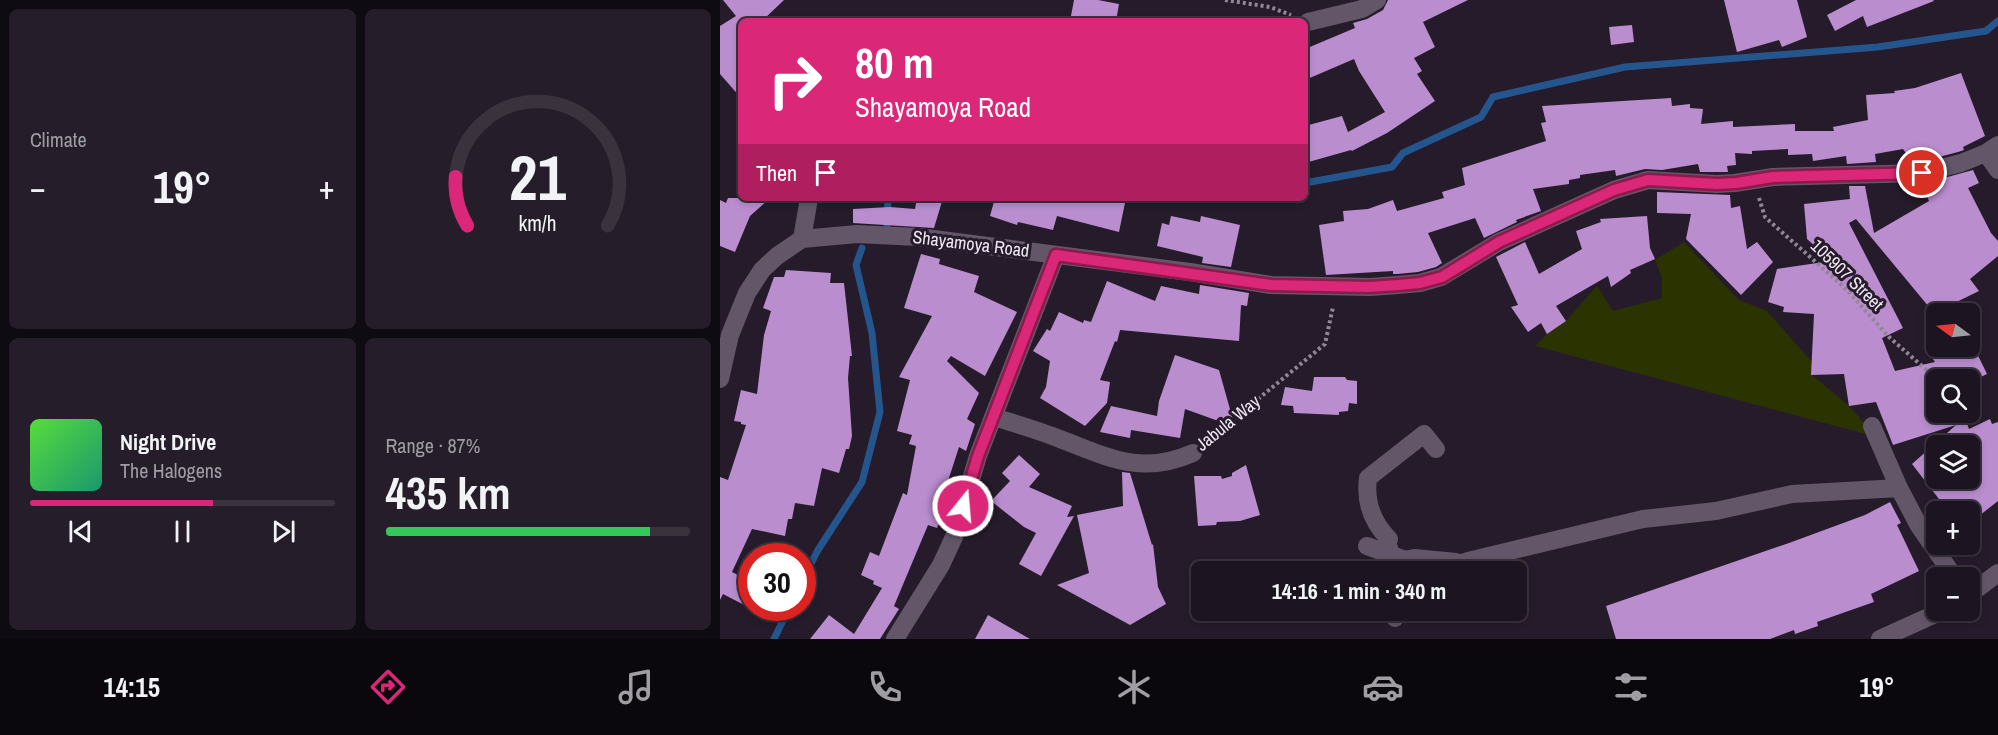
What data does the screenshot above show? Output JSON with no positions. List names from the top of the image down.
{
  "streets": {
    "street": ["Shayamoya Road", "Jabula Way"],
    "path": ["105907 Street"]
  },
  "crossings": [
    ["Shayamoya Road", "105907 Street"],
    ["Shayamoya Road", "Jabula Way"]
  ],
  "north": "left",
  "page": {
    "tile": [
      "Climate",
      ["Range · 87%", "435 km"]
    ],
    "turn": ["80 m", "Shayamoya Road"],
    "then": "Then",
    "heat": ["−", "19°", "+"],
    "map_buttons": ["+", "−"],
    "song": ["Night Drive", "The Halogens"],
    "limit": "30",
    "trip": "14:16 · 1 min · 340 m",
    "tabs": ["14:15", "19°"],
    "gauge": ["21", "km/h"]
  }
}
